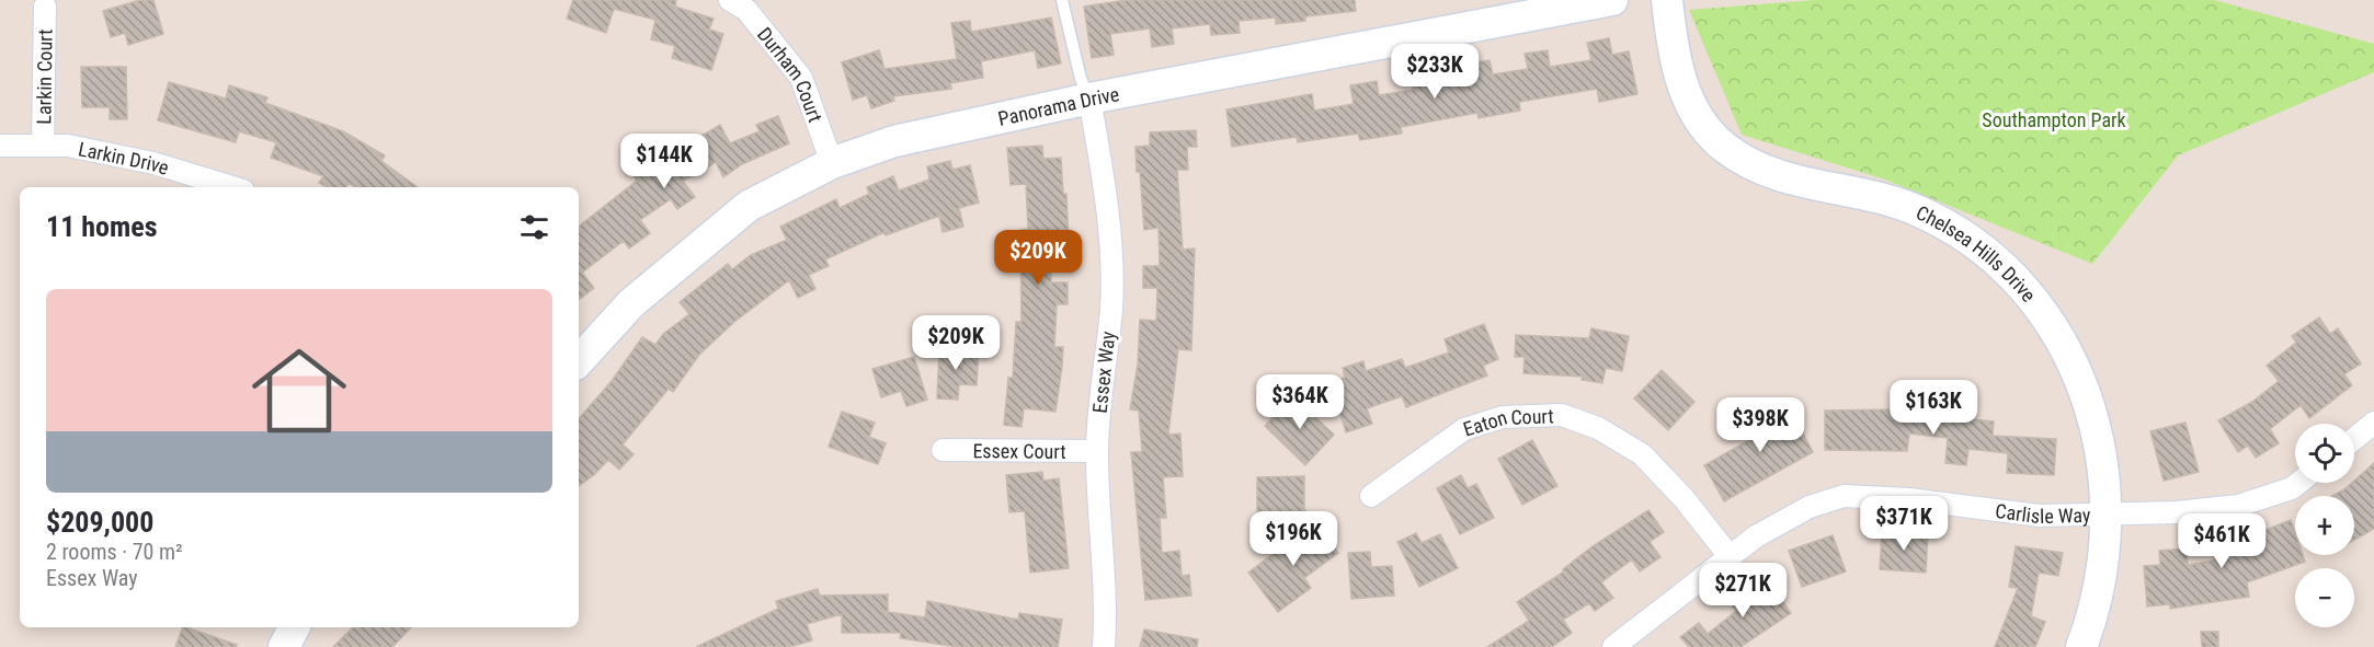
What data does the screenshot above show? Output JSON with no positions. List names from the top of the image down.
{
  "streets": {
    "street": [
      "Durham Court",
      "Larkin Court",
      "Panorama Drive",
      "Larkin Drive",
      "Chelsea Hills Drive",
      "Essex Way",
      "Eaton Court",
      "Essex Court",
      "Carlisle Way"
    ]
  },
  "crossings": [
    ["Durham Court", "Panorama Drive"],
    ["Larkin Court", "Larkin Drive"],
    ["Panorama Drive", "Essex Way"],
    ["Chelsea Hills Drive", "Carlisle Way"],
    ["Essex Way", "Essex Court"],
    ["Eaton Court", "Carlisle Way"]
  ],
  "parks": ["Southampton Park"],
  "page": {
    "price": [
      "$233K",
      "$144K",
      "$209K",
      "$209K",
      "$364K",
      "$163K",
      "$398K",
      "$371K",
      "$196K",
      "$461K",
      "$271K"
    ],
    "heading": "11 homes",
    "list": [
      {
        "name": "$209,000",
        "note": "2 rooms · 70 m² · Essex Way"
      }
    ],
    "map_buttons": ["+", "−"]
  }
}
